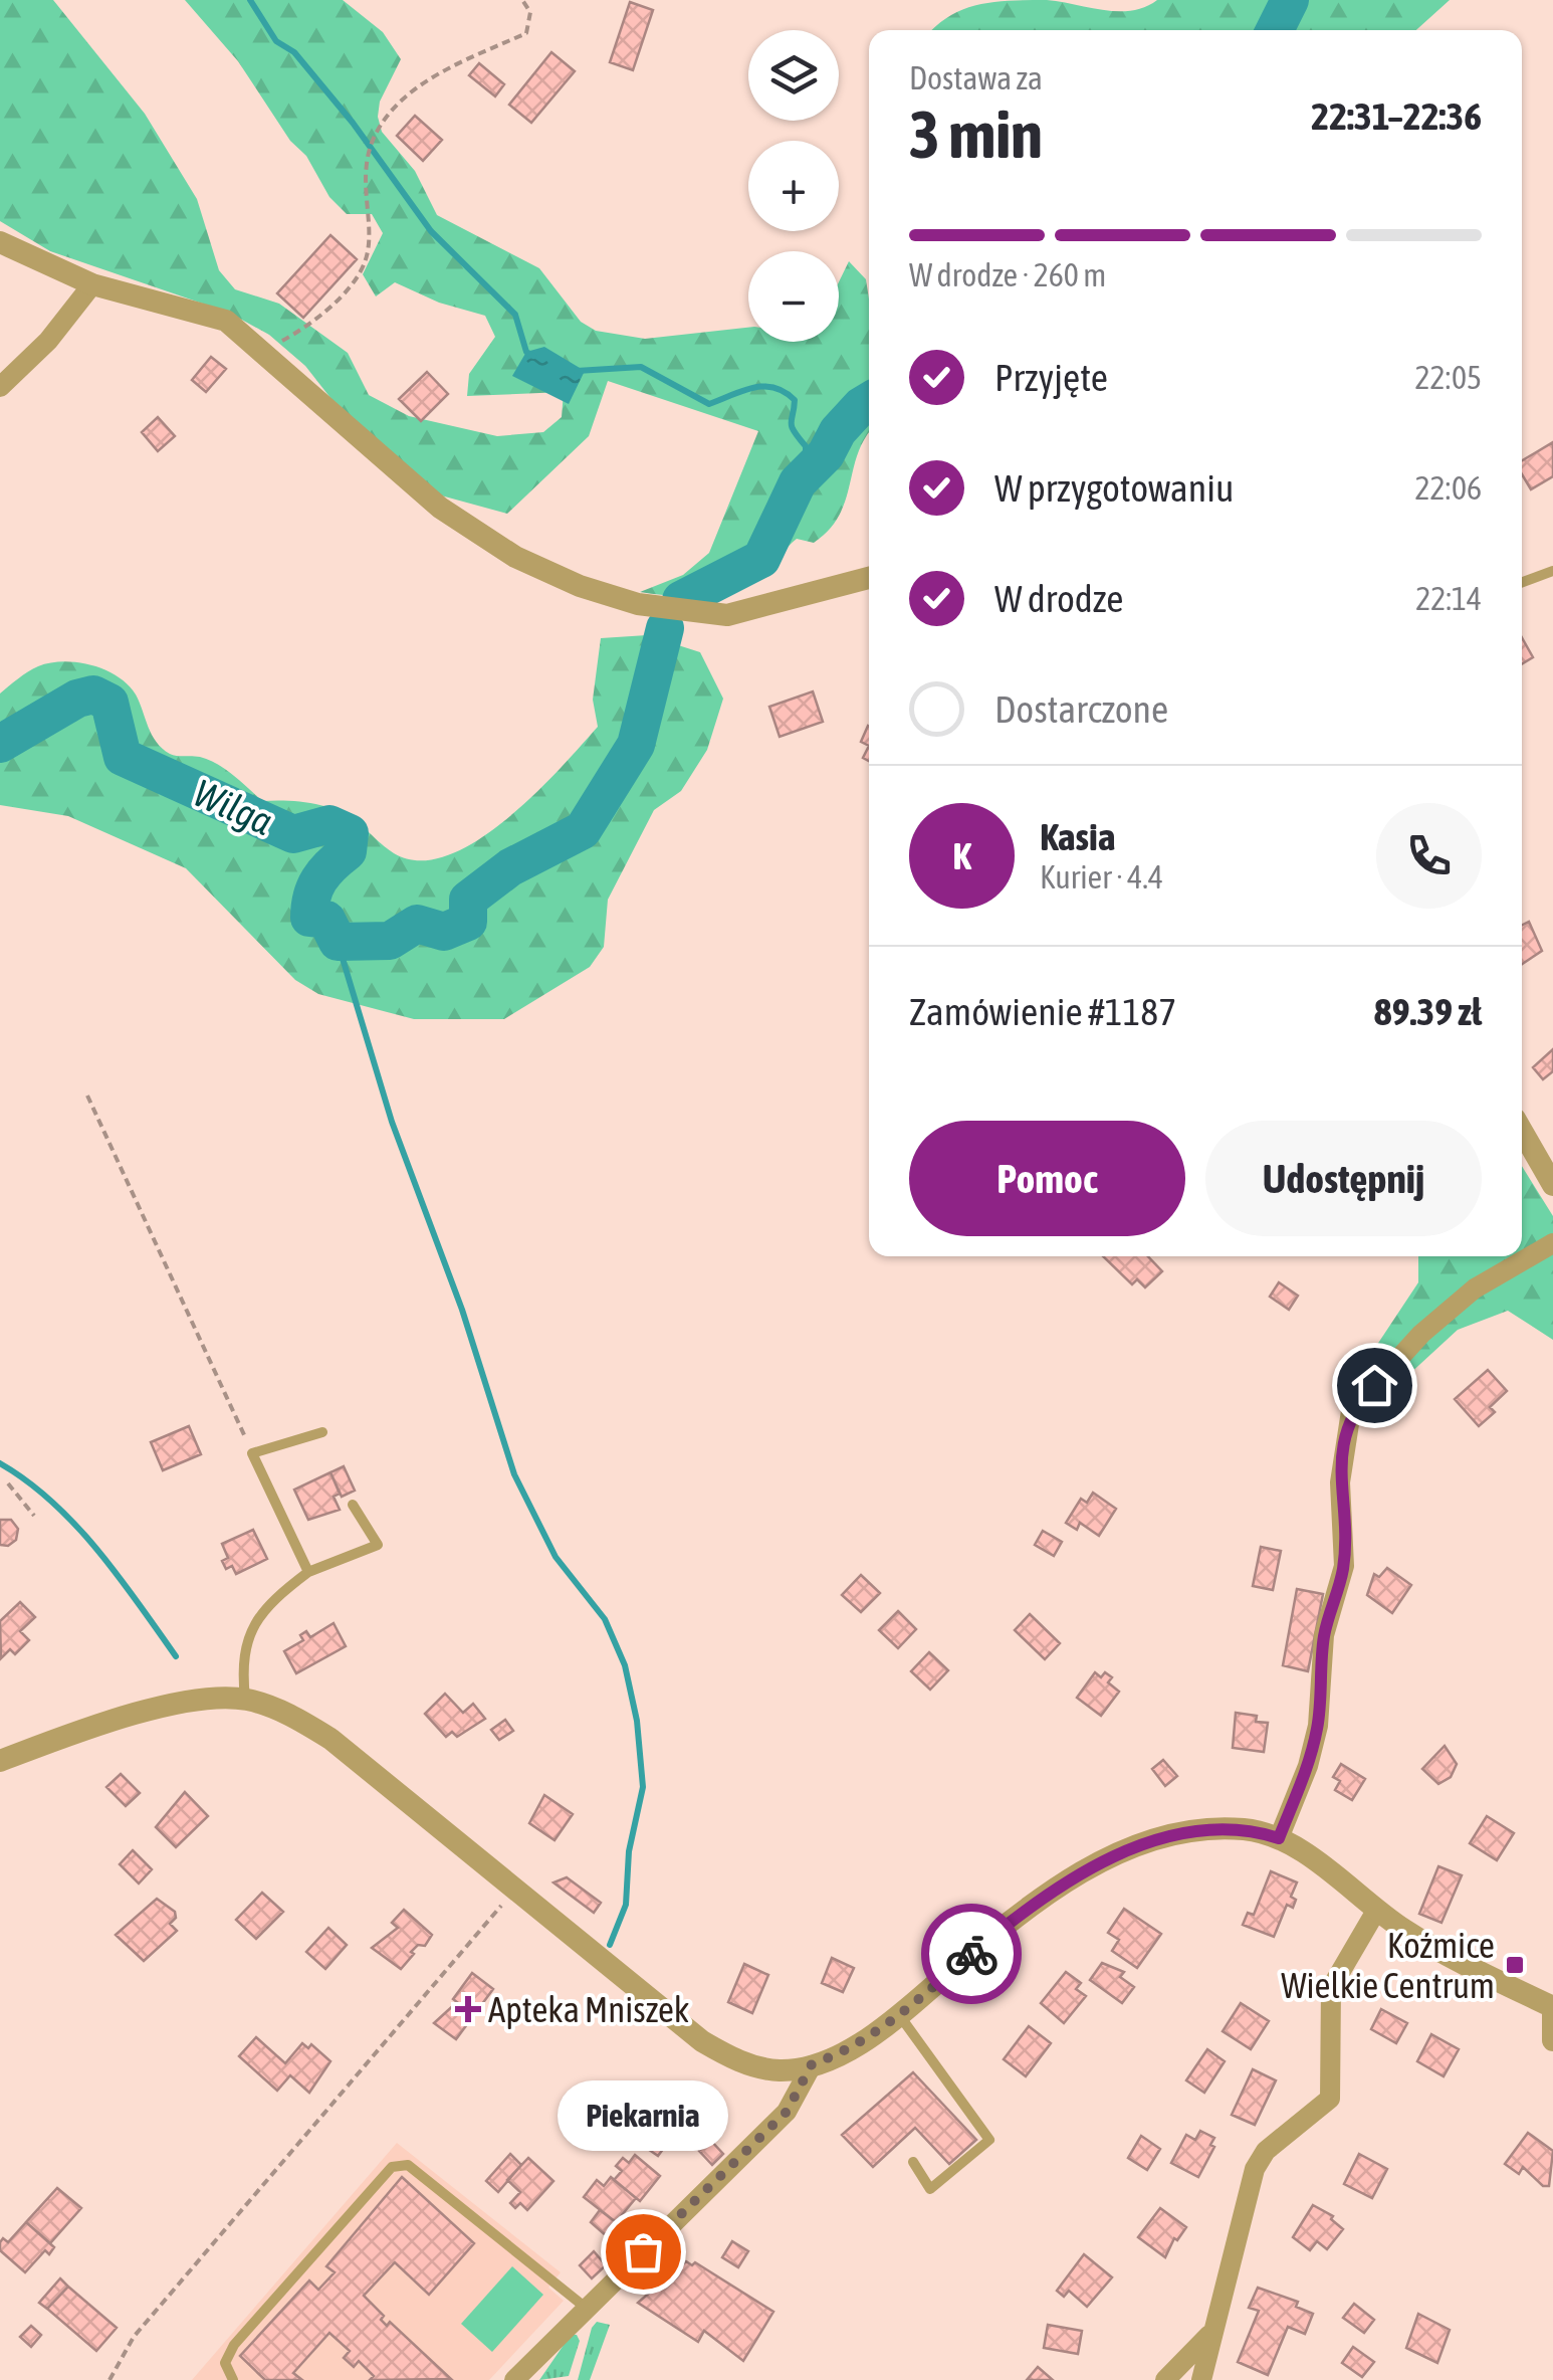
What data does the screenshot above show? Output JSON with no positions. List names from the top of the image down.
{
  "water": ["Wilga"],
  "places": {
    "transit": ["Koźmice Wielkie Centrum"],
    "health": ["Apteka Mniszek"],
    "other": ["Piekarnia"]
  },
  "page": {
    "map_buttons": ["+", "−"],
    "heading": ["3 min", "Dostawa za", "22:31–22:36"],
    "panel": [
      "Kasia",
      "Kurier · 4.4",
      "Zamówienie #1187",
      "89.39 zł"
    ],
    "bar": "W drodze · 260 m",
    "list": [
      ["Przyjęte", "22:05"],
      ["W przygotowaniu", "22:06"],
      ["W drodze", "22:14"],
      "Dostarczone"
    ],
    "round": "K",
    "buttons": ["Pomoc", "Udostępnij"],
    "bubble": "Piekarnia"
  }
}
